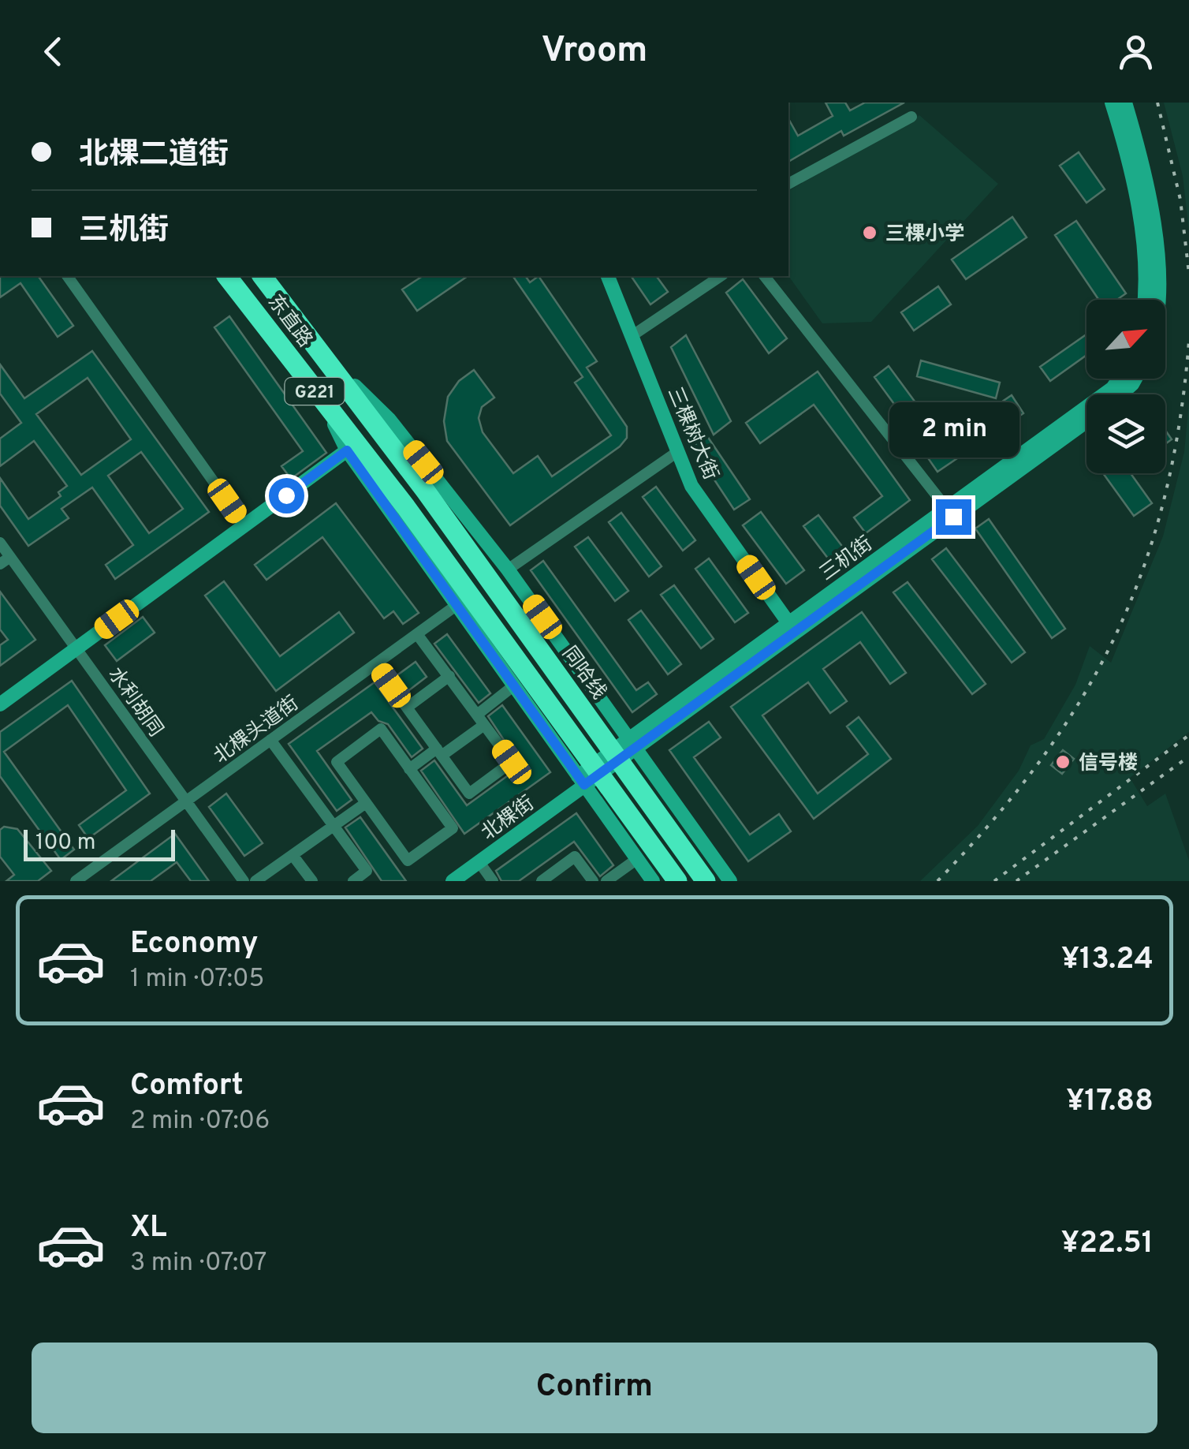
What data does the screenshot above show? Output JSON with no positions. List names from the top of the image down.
{
  "streets": {
    "highway": ["东直路", "G221", "同哈线"],
    "street": [
      "三棵树大街",
      "三机街",
      "水利胡同",
      "北棵头道街",
      "北棵街"
    ]
  },
  "crossings": [
    ["东直路", "同哈线"],
    ["三棵树大街", "三机街"],
    ["三机街", "北棵街"],
    ["水利胡同", "北棵头道街"]
  ],
  "places": ["三棵小学", "信号楼"],
  "scale_bar": "100 m",
  "north": "top right",
  "page": {
    "header": "Vroom",
    "banner": ["北棵二道街", "三机街"],
    "bubble": "2 min",
    "scale": "100 m",
    "list": [
      {
        "name": "Economy",
        "note": "1 min · 07:05",
        "value": "¥13.24"
      },
      {
        "name": "Comfort",
        "note": "2 min · 07:06",
        "value": "¥17.88"
      },
      {
        "name": "XL",
        "note": "3 min · 07:07",
        "value": "¥22.51"
      }
    ],
    "buttons": "Confirm"
  }
}
